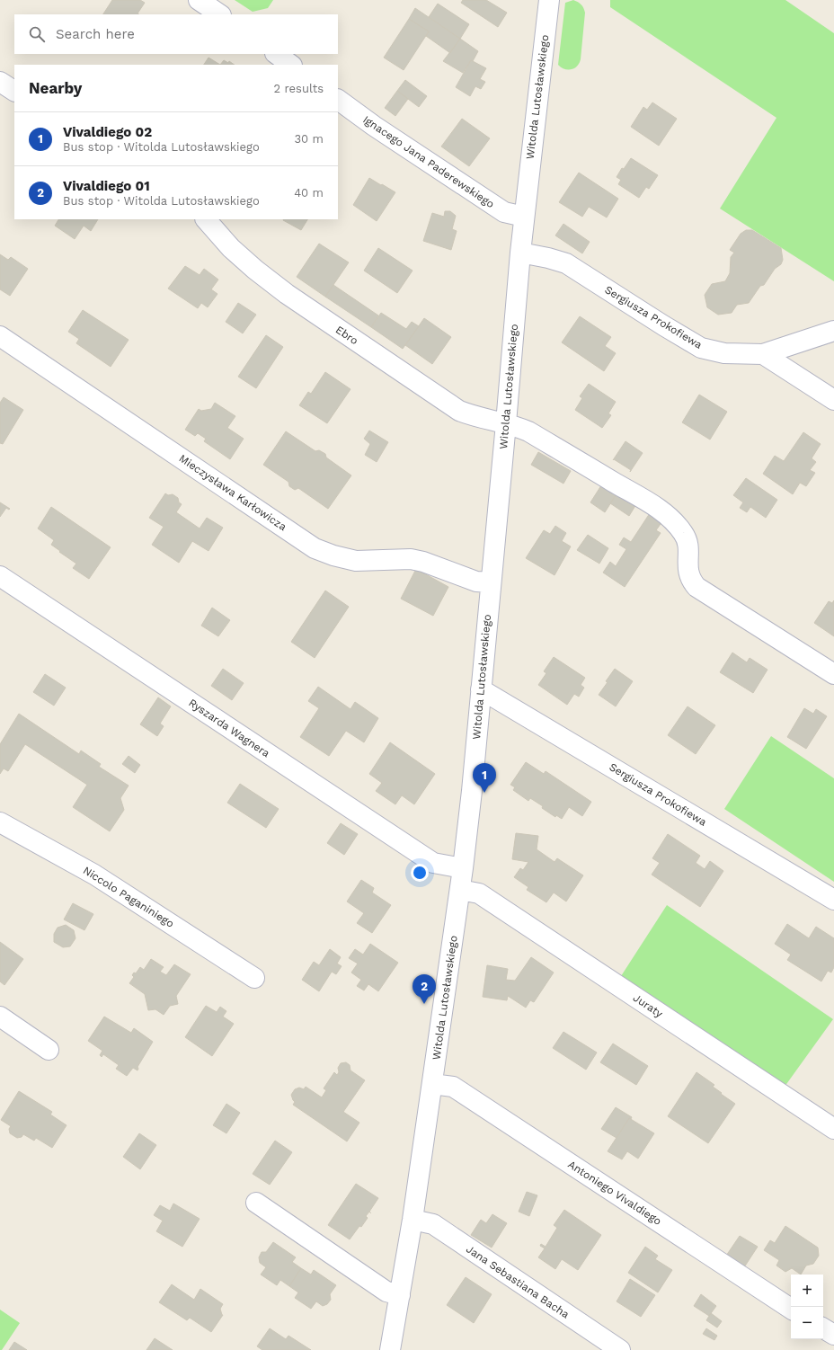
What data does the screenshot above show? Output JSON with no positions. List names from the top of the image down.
{
  "streets": {
    "street": [
      "Witolda Lutosławskiego",
      "Ignacego Jana Paderewskiego",
      "Sergiusza Prokofiewa",
      "Ebro",
      "Mieczysława Karłowicza",
      "Ryszarda Wagnera",
      "Niccolo Paganiniego",
      "Juraty",
      "Antoniego Vivaldiego",
      "Jana Sebastiana Bacha"
    ]
  },
  "crossings": [
    ["Witolda Lutosławskiego", "Ignacego Jana Paderewskiego"],
    ["Witolda Lutosławskiego", "Sergiusza Prokofiewa"],
    ["Witolda Lutosławskiego", "Ebro"],
    ["Witolda Lutosławskiego", "Mieczysława Karłowicza"],
    ["Witolda Lutosławskiego", "Ryszarda Wagnera"],
    ["Witolda Lutosławskiego", "Juraty"],
    ["Witolda Lutosławskiego", "Antoniego Vivaldiego"],
    ["Witolda Lutosławskiego", "Jana Sebastiana Bacha"]
  ],
  "page": {
    "search": "Search here",
    "heading": ["Nearby", "2 results"],
    "list": [
      {
        "mark": "1",
        "name": "Vivaldiego 02",
        "note": "Bus stop · Witolda Lutosławskiego",
        "value": "30 m"
      },
      {
        "mark": "2",
        "name": "Vivaldiego 01",
        "note": "Bus stop · Witolda Lutosławskiego",
        "value": "40 m"
      }
    ],
    "pins": ["1", "2"],
    "map_buttons": ["+", "−"]
  }
}
